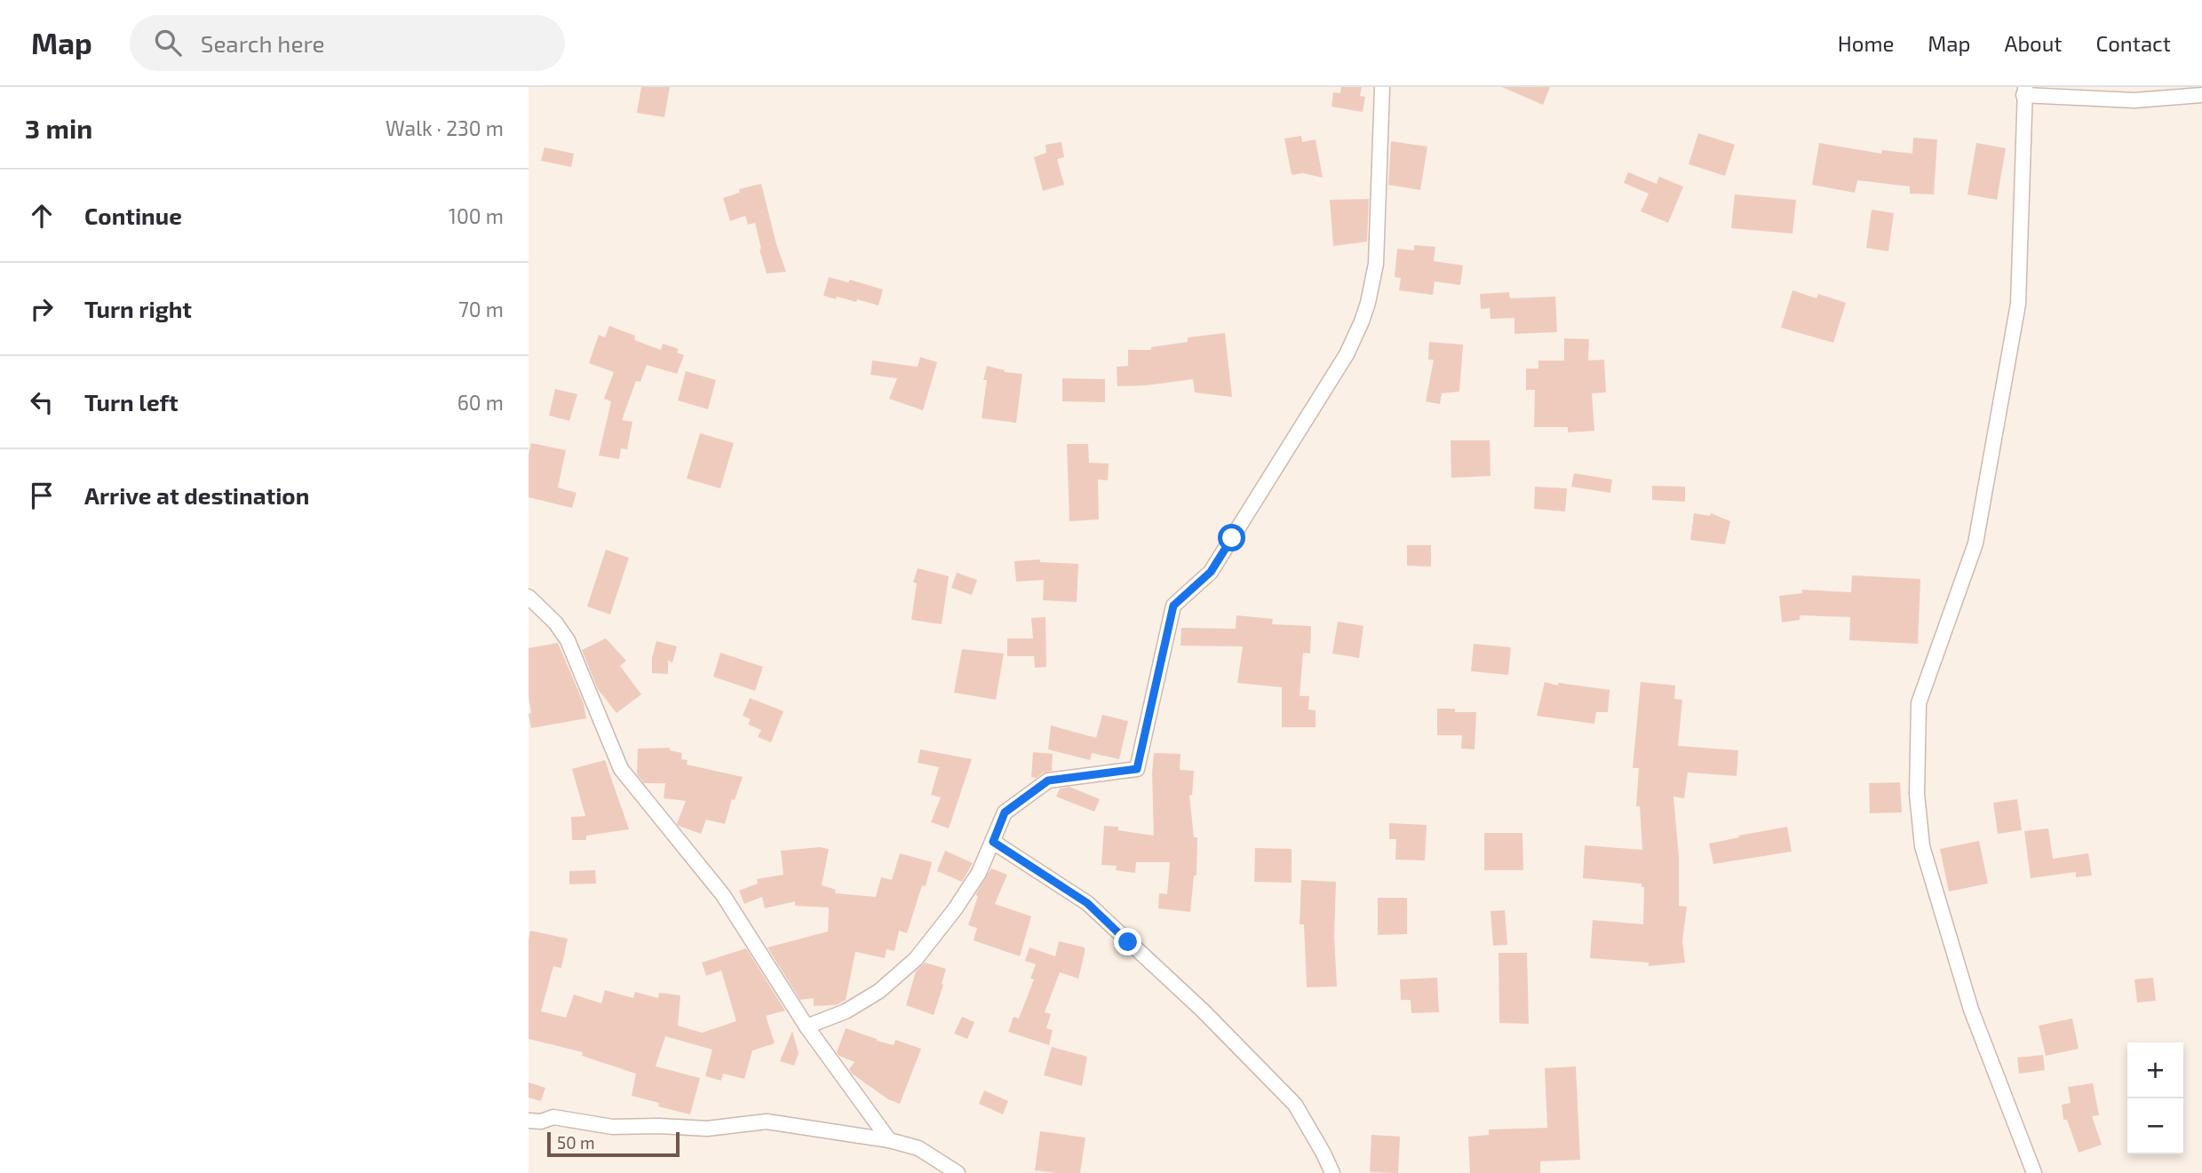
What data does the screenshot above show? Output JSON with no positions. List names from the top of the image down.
{
  "scale_bar": "50 m",
  "page": {
    "header": "Map",
    "search": "Search here",
    "nav": [
      "Home",
      "Map",
      "About",
      "Contact"
    ],
    "heading": ["3 min", "Walk · 230 m"],
    "list": [
      ["Continue", "100 m"],
      ["Turn right", "70 m"],
      ["Turn left", "60 m"],
      "Arrive at destination"
    ],
    "map_buttons": ["+", "−"],
    "scale": "50 m"
  }
}
